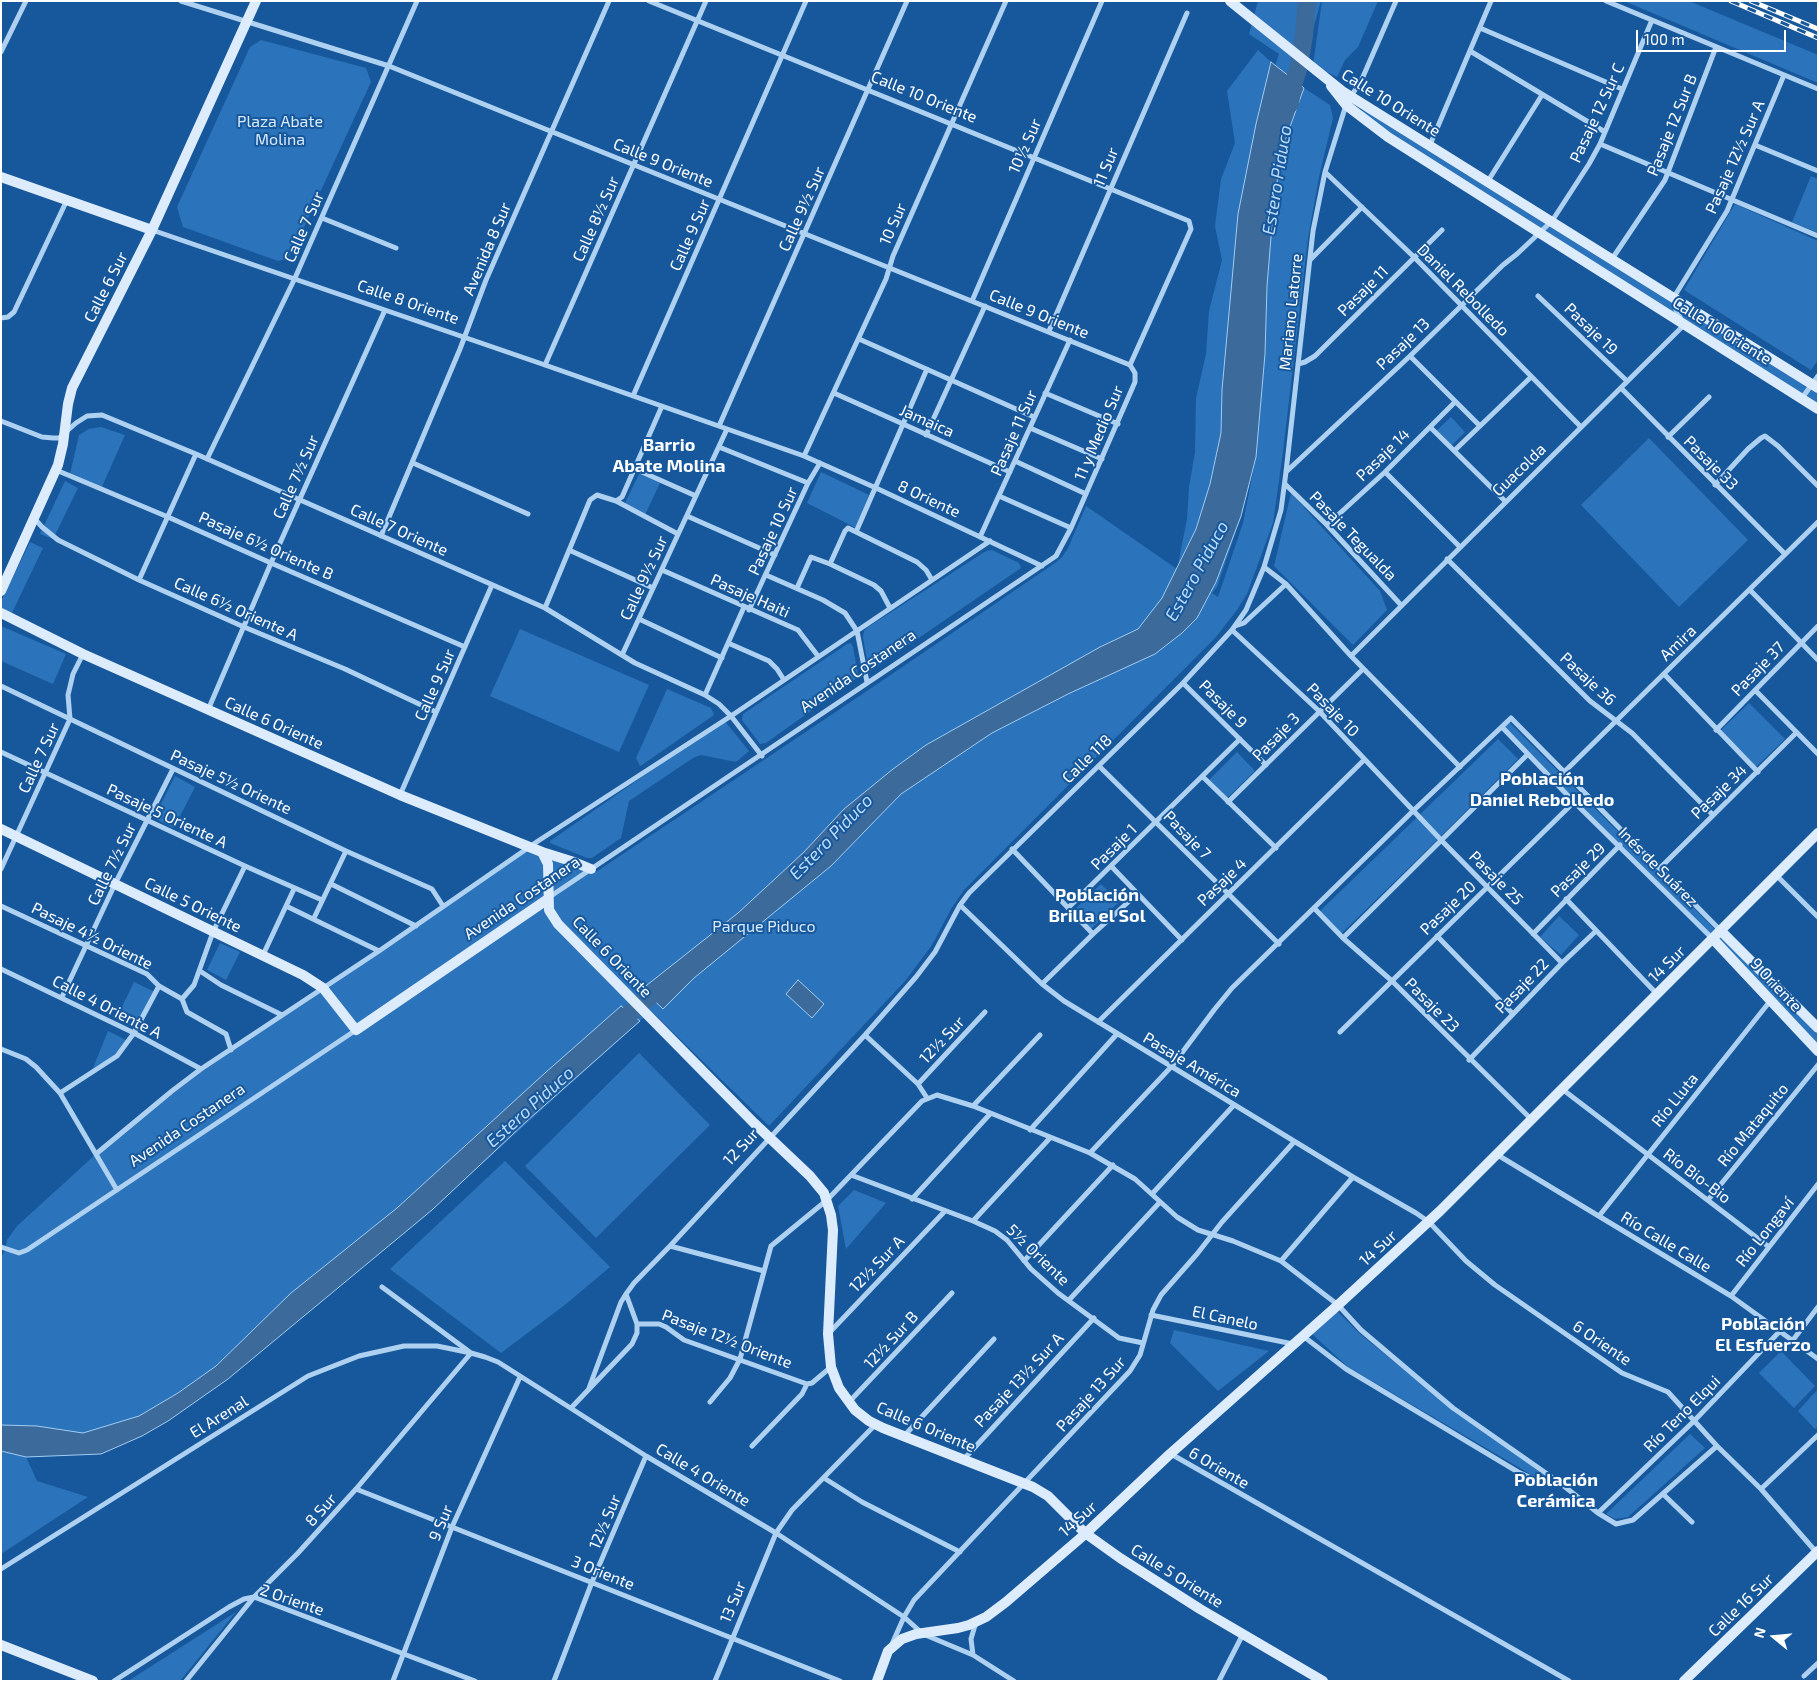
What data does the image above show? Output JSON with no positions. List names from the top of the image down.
{
  "streets": {
    "main road": [
      "Calle 10 Oriente",
      "Calle 6 Sur",
      "Calle 8 Oriente",
      "Avenida Costanera",
      "Calle 6 Oriente",
      "Calle 5 Oriente",
      "14 Sur",
      "9 Oriente",
      "Calle 16 Sur"
    ],
    "street": [
      "Pasaje 12 Sur C",
      "Pasaje 12 Sur B",
      "10½ Sur",
      "Pasaje 12½ Sur A",
      "Calle 9 Oriente",
      "11 Sur",
      "Calle 9½ Sur",
      "Calle 8½ Sur",
      "10 Sur",
      "Calle 7 Sur",
      "Calle 9 Sur",
      "Avenida 8 Sur",
      "Daniel Rebolledo",
      "Pasaje 11",
      "Mariano Latorre",
      "Pasaje 19",
      "Pasaje 13",
      "Jamaica",
      "Pasaje 11 Sur",
      "11 y Medio Sur",
      "Pasaje 14",
      "Pasaje 33",
      "Guacolda",
      "Calle 7½ Sur",
      "8 Oriente",
      "Calle 7 Oriente",
      "Pasaje 10 Sur",
      "Pasaje Tegualda",
      "Pasaje 6½ Oriente B",
      "Pasaje Haiti",
      "Calle 6½ Oriente A",
      "Amira",
      "Pasaje 37",
      "Pasaje 36",
      "Pasaje 9",
      "Pasaje 10",
      "Pasaje 3",
      "Calle 118",
      "Pasaje 5½ Oriente",
      "Pasaje 34",
      "Pasaje 5 Oriente A",
      "Pasaje 7",
      "Pasaje 1",
      "Inés de Suárez",
      "Pasaje 29",
      "Pasaje 25",
      "Pasaje 4",
      "Pasaje 20",
      "Pasaje 4½ Oriente",
      "Pasaje 22",
      "Pasaje 23",
      "Calle 4 Oriente A",
      "12½ Sur",
      "Pasaje América",
      "Río Lluta",
      "Río Mataquito",
      "12 Sur",
      "Río Bio-Bio",
      "Río Longaví",
      "Río Calle Calle",
      "5½ Oriente",
      "12½ Sur A",
      "El Canelo",
      "Pasaje 12½ Oriente",
      "12½ Sur B",
      "6 Oriente",
      "Pasaje 13½ Sur A",
      "Pasaje 13 Sur",
      "Río Teno Elqui",
      "El Arenal",
      "Calle 4 Oriente",
      "8 Sur",
      "9 Sur",
      "3 Oriente",
      "2 Oriente",
      "13 Sur"
    ]
  },
  "crossings": [
    ["Calle 10 Oriente", "Pasaje 12 Sur C"],
    ["Calle 10 Oriente", "Pasaje 12 Sur B"],
    ["Calle 10 Oriente", "10½ Sur"],
    ["Calle 10 Oriente", "Pasaje 12½ Sur A"],
    ["Calle 10 Oriente", "11 Sur"],
    ["Calle 10 Oriente", "Calle 9½ Sur"],
    ["Calle 10 Oriente", "Calle 8½ Sur"],
    ["Calle 10 Oriente", "10 Sur"],
    ["Calle 10 Oriente", "Calle 9 Sur"],
    ["Calle 10 Oriente", "Mariano Latorre"],
    ["Calle 10 Oriente", "Pasaje 13"],
    ["Calle 10 Oriente", "11 y Medio Sur"],
    ["Calle 10 Oriente", "Guacolda"],
    ["Pasaje 12 Sur C", "Pasaje 13"],
    ["10½ Sur", "Calle 9 Oriente"],
    ["Calle 9 Oriente", "11 Sur"],
    ["Calle 9 Oriente", "Calle 9½ Sur"],
    ["Calle 9 Oriente", "Calle 8½ Sur"],
    ["Calle 9 Oriente", "10 Sur"],
    ["Calle 9 Oriente", "Calle 7 Sur"],
    ["Calle 9 Oriente", "Calle 9 Sur"],
    ["Calle 9 Oriente", "Avenida 8 Sur"],
    ["Calle 9 Oriente", "Calle 6 Sur"],
    ["Calle 9 Oriente", "Pasaje 11 Sur"],
    ["Calle 9 Oriente", "11 y Medio Sur"],
    ["Calle 9½ Sur", "Calle 8 Oriente"],
    ["Calle 9½ Sur", "Calle 7 Oriente"],
    ["Calle 9½ Sur", "Pasaje Haiti"],
    ["Calle 8½ Sur", "Calle 8 Oriente"],
    ["10 Sur", "Calle 8 Oriente"],
    ["10 Sur", "Jamaica"],
    ["10 Sur", "8 Oriente"],
    ["Calle 7 Sur", "Calle 8 Oriente"],
    ["Calle 7 Sur", "Calle 7 Oriente"],
    ["Calle 7 Sur", "Calle 6 Oriente"],
    ["Calle 7 Sur", "Pasaje 5½ Oriente"],
    ["Calle 7 Sur", "Pasaje 5 Oriente A"],
    ["Calle 7 Sur", "Calle 5 Oriente"],
    ["Calle 9 Sur", "Calle 8 Oriente"],
    ["Calle 9 Sur", "Calle 7 Oriente"],
    ["Calle 9 Sur", "Pasaje 6½ Oriente B"],
    ["Calle 9 Sur", "Calle 6½ Oriente A"],
    ["Calle 9 Sur", "Calle 6 Oriente"],
    ["Avenida 8 Sur", "Calle 8 Oriente"],
    ["Avenida 8 Sur", "Calle 7 Oriente"],
    ["Calle 6 Sur", "Calle 8 Oriente"],
    ["Calle 6 Sur", "Calle 7 Oriente"],
    ["Calle 6 Sur", "Pasaje 6½ Oriente B"],
    ["Calle 6 Sur", "Calle 6½ Oriente A"],
    ["Daniel Rebolledo", "Pasaje 11"],
    ["Daniel Rebolledo", "Mariano Latorre"],
    ["Daniel Rebolledo", "Pasaje 13"],
    ["Daniel Rebolledo", "Guacolda"],
    ["Pasaje 11", "Mariano Latorre"],
    ["Calle 8 Oriente", "Calle 7½ Sur"],
    ["Calle 8 Oriente", "8 Oriente"],
    ["Mariano Latorre", "Pasaje 13"],
    ["Mariano Latorre", "Pasaje Tegualda"],
    ["Mariano Latorre", "Pasaje 10"],
    ["Mariano Latorre", "Calle 118"],
    ["Pasaje 19", "Guacolda"],
    ["Jamaica", "Pasaje 11 Sur"],
    ["Pasaje 11 Sur", "8 Oriente"],
    ["11 y Medio Sur", "8 Oriente"],
    ["11 y Medio Sur", "Avenida Costanera"],
    ["Pasaje 14", "Pasaje Tegualda"],
    ["Pasaje 33", "Guacolda"],
    ["Pasaje 33", "Amira"],
    ["Guacolda", "Pasaje Tegualda"],
    ["Guacolda", "Pasaje 36"],
    ["Calle 7½ Sur", "Calle 7 Oriente"],
    ["Calle 7½ Sur", "Pasaje 6½ Oriente B"],
    ["Calle 7½ Sur", "Calle 6½ Oriente A"],
    ["Calle 7½ Sur", "Calle 6 Oriente"],
    ["Calle 7½ Sur", "Pasaje 5½ Oriente"],
    ["Calle 7½ Sur", "Pasaje 5 Oriente A"],
    ["Calle 7½ Sur", "Calle 5 Oriente"],
    ["Calle 7½ Sur", "Pasaje 4½ Oriente"],
    ["Calle 7½ Sur", "Calle 4 Oriente A"],
    ["8 Oriente", "Pasaje 10 Sur"],
    ["8 Oriente", "Avenida Costanera"],
    ["Calle 7 Oriente", "Pasaje 10 Sur"],
    ["Calle 7 Oriente", "Avenida Costanera"],
    ["Pasaje 10 Sur", "Pasaje Haiti"],
    ["Amira", "Pasaje 36"],
    ["Amira", "Inés de Suárez"],
    ["Avenida Costanera", "Calle 6 Oriente"],
    ["Avenida Costanera", "Calle 5 Oriente"],
    ["Pasaje 36", "Pasaje 34"],
    ["Pasaje 9", "Pasaje 3"],
    ["Pasaje 9", "Calle 118"],
    ["Pasaje 9", "Pasaje 1"],
    ["Pasaje 10", "Pasaje 3"],
    ["Pasaje 10", "Calle 118"],
    ["Pasaje 10", "Pasaje 25"],
    ["Pasaje 10", "Pasaje 4"],
    ["Calle 6 Oriente", "Calle 5 Oriente"],
    ["Calle 6 Oriente", "12 Sur"],
    ["Calle 6 Oriente", "12½ Sur A"],
    ["Calle 6 Oriente", "Pasaje 12½ Oriente"],
    ["Calle 6 Oriente", "12½ Sur B"],
    ["Calle 6 Oriente", "Pasaje 13½ Sur A"],
    ["Calle 6 Oriente", "Pasaje 13 Sur"],
    ["Calle 118", "Pasaje 7"],
    ["Calle 118", "Pasaje América"],
    ["Calle 118", "12 Sur"],
    ["Pasaje 34", "Inés de Suárez"],
    ["Pasaje 7", "Pasaje 1"],
    ["Pasaje 7", "Pasaje 4"],
    ["Inés de Suárez", "Pasaje 29"],
    ["Inés de Suárez", "Pasaje 20"],
    ["Inés de Suárez", "14 Sur"],
    ["Inés de Suárez", "9 Oriente"],
    ["Pasaje 29", "Pasaje 25"],
    ["Pasaje 25", "Pasaje 20"],
    ["Pasaje 25", "Pasaje 22"],
    ["Pasaje 4", "Pasaje América"],
    ["Calle 5 Oriente", "14 Sur"],
    ["Calle 5 Oriente", "Pasaje 13 Sur"],
    ["Pasaje 20", "Pasaje 23"],
    ["14 Sur", "9 Oriente"],
    ["14 Sur", "Pasaje 23"],
    ["14 Sur", "Pasaje América"],
    ["14 Sur", "Río Bio-Bio"],
    ["14 Sur", "Río Calle Calle"],
    ["14 Sur", "El Canelo"],
    ["14 Sur", "6 Oriente"],
    ["14 Sur", "Calle 4 Oriente"],
    ["9 Oriente", "Río Lluta"],
    ["Pasaje 22", "Pasaje 23"],
    ["12½ Sur", "Calle 4 Oriente"],
    ["12½ Sur", "3 Oriente"],
    ["Pasaje América", "12 Sur"],
    ["Pasaje América", "6 Oriente"],
    ["Pasaje América", "Pasaje 13 Sur"],
    ["Río Lluta", "Río Bio-Bio"],
    ["Río Lluta", "Río Calle Calle"],
    ["Río Mataquito", "Río Bio-Bio"],
    ["Río Bio-Bio", "Río Longaví"],
    ["Río Longaví", "Río Calle Calle"],
    ["Río Calle Calle", "Río Teno Elqui"],
    ["5½ Oriente", "12½ Sur A"],
    ["5½ Oriente", "Pasaje 13½ Sur A"],
    ["5½ Oriente", "Pasaje 13 Sur"],
    ["El Canelo", "Pasaje 13 Sur"],
    ["6 Oriente", "Río Teno Elqui"],
    ["6 Oriente", "Calle 16 Sur"],
    ["Pasaje 13 Sur", "Calle 4 Oriente"],
    ["El Arenal", "Calle 4 Oriente"],
    ["El Arenal", "8 Sur"],
    ["Calle 4 Oriente", "8 Sur"],
    ["Calle 4 Oriente", "9 Sur"],
    ["Calle 4 Oriente", "13 Sur"],
    ["8 Sur", "3 Oriente"],
    ["8 Sur", "2 Oriente"],
    ["9 Sur", "3 Oriente"],
    ["9 Sur", "2 Oriente"],
    ["3 Oriente", "13 Sur"]
  ],
  "districts": [
    "Barrio Abate Molina",
    "Población Daniel Rebolledo",
    "Población Brilla el Sol",
    "Población El Esfuerzo",
    "Población Cerámica"
  ],
  "water": ["Estero Piduco"],
  "parks": ["Plaza Abate Molina", "Parque Piduco"],
  "scale_bar": "100 m",
  "north": "left"
}
